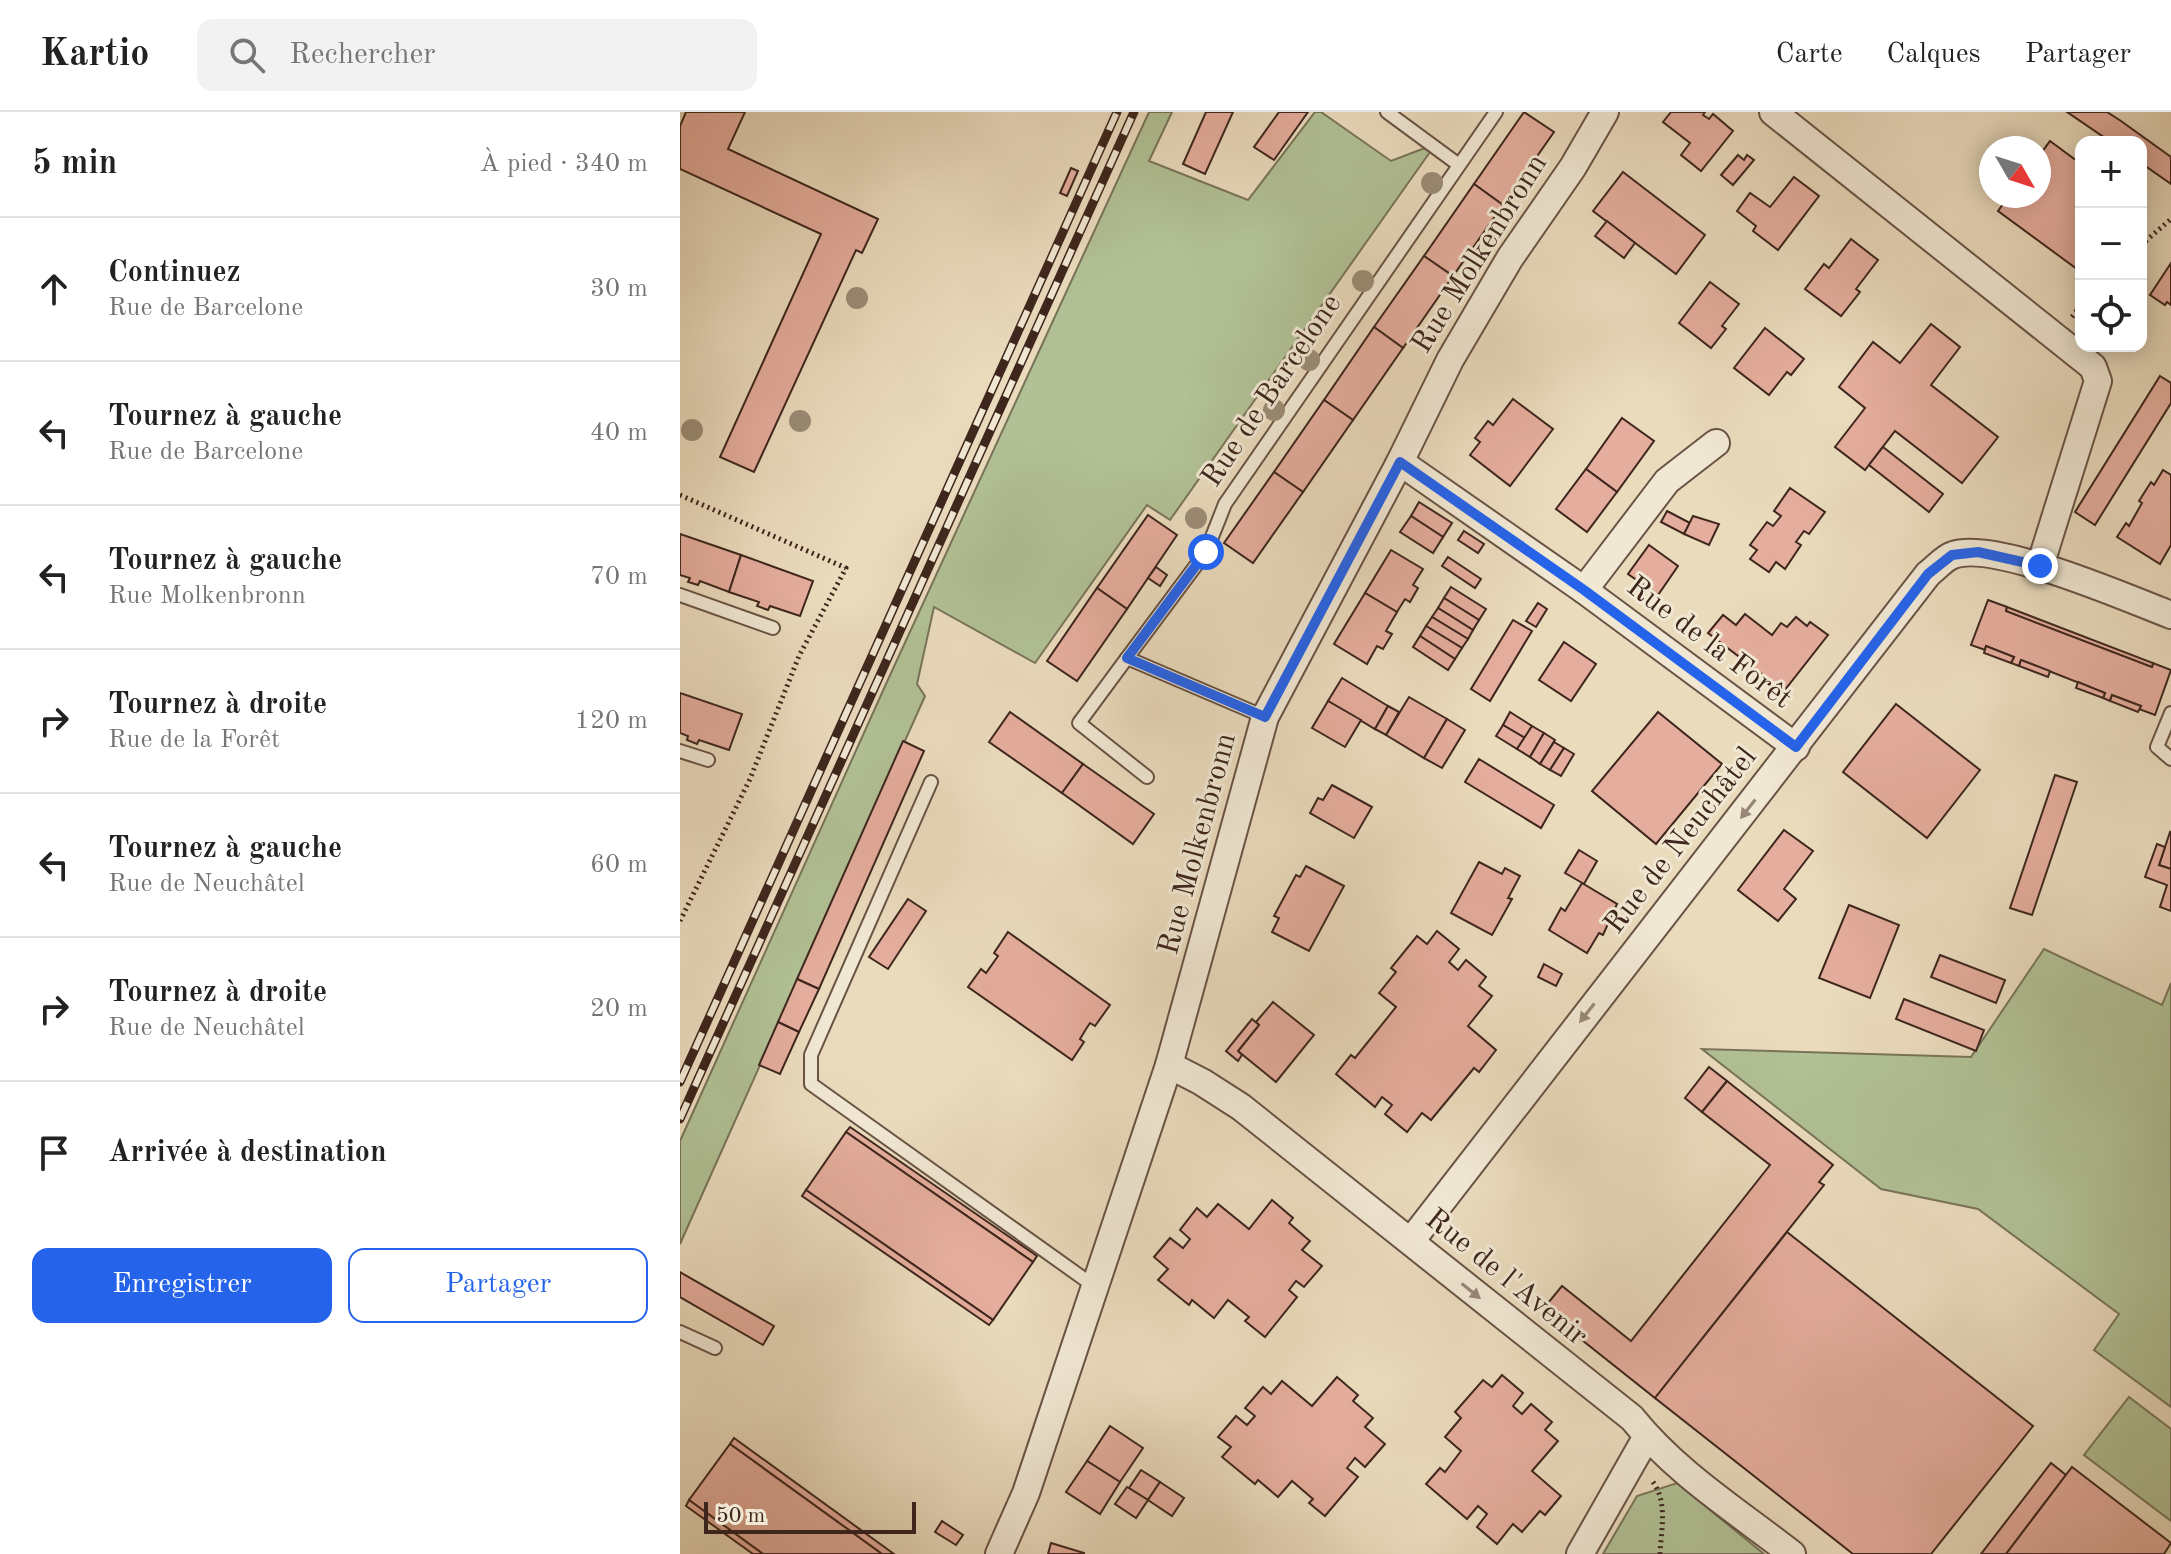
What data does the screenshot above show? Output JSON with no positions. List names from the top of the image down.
{
  "streets": {
    "street": [
      "Rue Molkenbronn",
      "Rue de la Forêt",
      "Rue de Neuchâtel",
      "Rue de l'Avenir"
    ],
    "lane": ["Rue de Barcelone"]
  },
  "crossings": [
    ["Rue Molkenbronn", "Rue de la Forêt"],
    ["Rue Molkenbronn", "Rue de l'Avenir"],
    ["Rue de la Forêt", "Rue de Neuchâtel"],
    ["Rue de Neuchâtel", "Rue de l'Avenir"]
  ],
  "one_way": ["Rue de Neuchâtel", "Rue de l'Avenir"],
  "scale_bar": "50 m",
  "north": "bottom right",
  "page": {
    "header": "Kartio",
    "search": "Rechercher",
    "nav": ["Carte", "Calques", "Partager"],
    "heading": ["5 min", "À pied · 340 m"],
    "map_buttons": ["+", "−"],
    "list": [
      ["Continuez", "Rue de Barcelone", "30 m"],
      ["Tournez à gauche", "Rue de Barcelone", "40 m"],
      ["Tournez à gauche", "Rue Molkenbronn", "70 m"],
      ["Tournez à droite", "Rue de la Forêt", "120 m"],
      ["Tournez à gauche", "Rue de Neuchâtel", "60 m"],
      ["Tournez à droite", "Rue de Neuchâtel", "20 m"],
      "Arrivée à destination"
    ],
    "buttons": ["Enregistrer", "Partager"],
    "scale": "50 m"
  }
}
